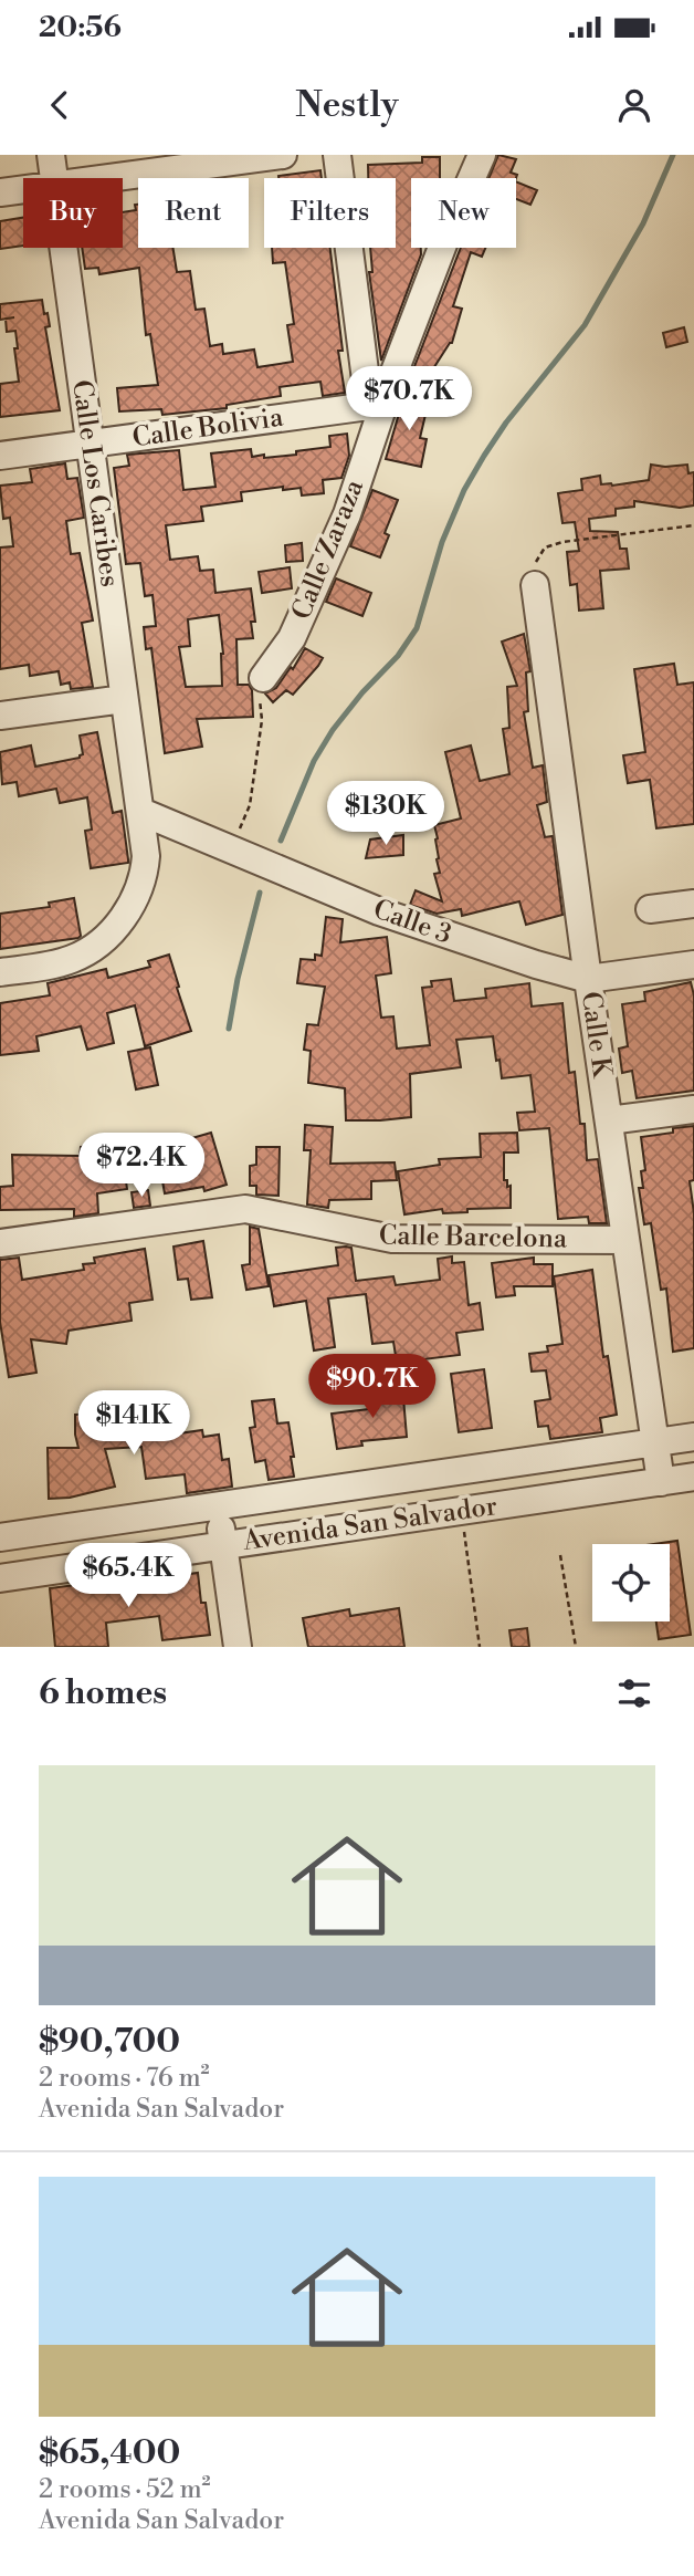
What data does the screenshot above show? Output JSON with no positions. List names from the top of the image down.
{
  "streets": {
    "street": [
      "Calle Bolivia",
      "Calle Los Caribes",
      "Calle Zaraza",
      "Calle 3",
      "Calle K",
      "Calle Barcelona",
      "Avenida San Salvador"
    ]
  },
  "crossings": [
    ["Calle Bolivia", "Calle Los Caribes"],
    ["Calle Bolivia", "Calle Zaraza"],
    ["Calle Los Caribes", "Calle 3"],
    ["Calle 3", "Calle K"],
    ["Calle K", "Calle Barcelona"],
    ["Calle K", "Avenida San Salvador"]
  ],
  "page": {
    "status": "20:56",
    "header": "Nestly",
    "chip": [
      "Buy",
      "Rent",
      "Filters",
      "New"
    ],
    "price": [
      "$70.7K",
      "$130K",
      "$72.4K",
      "$90.7K",
      "$141K",
      "$65.4K"
    ],
    "heading": "6 homes",
    "list": [
      {
        "name": "$90,700",
        "note": "2 rooms · 76 m² · Avenida San Salvador"
      },
      {
        "name": "$65,400",
        "note": "2 rooms · 52 m² · Avenida San Salvador"
      }
    ]
  }
}
